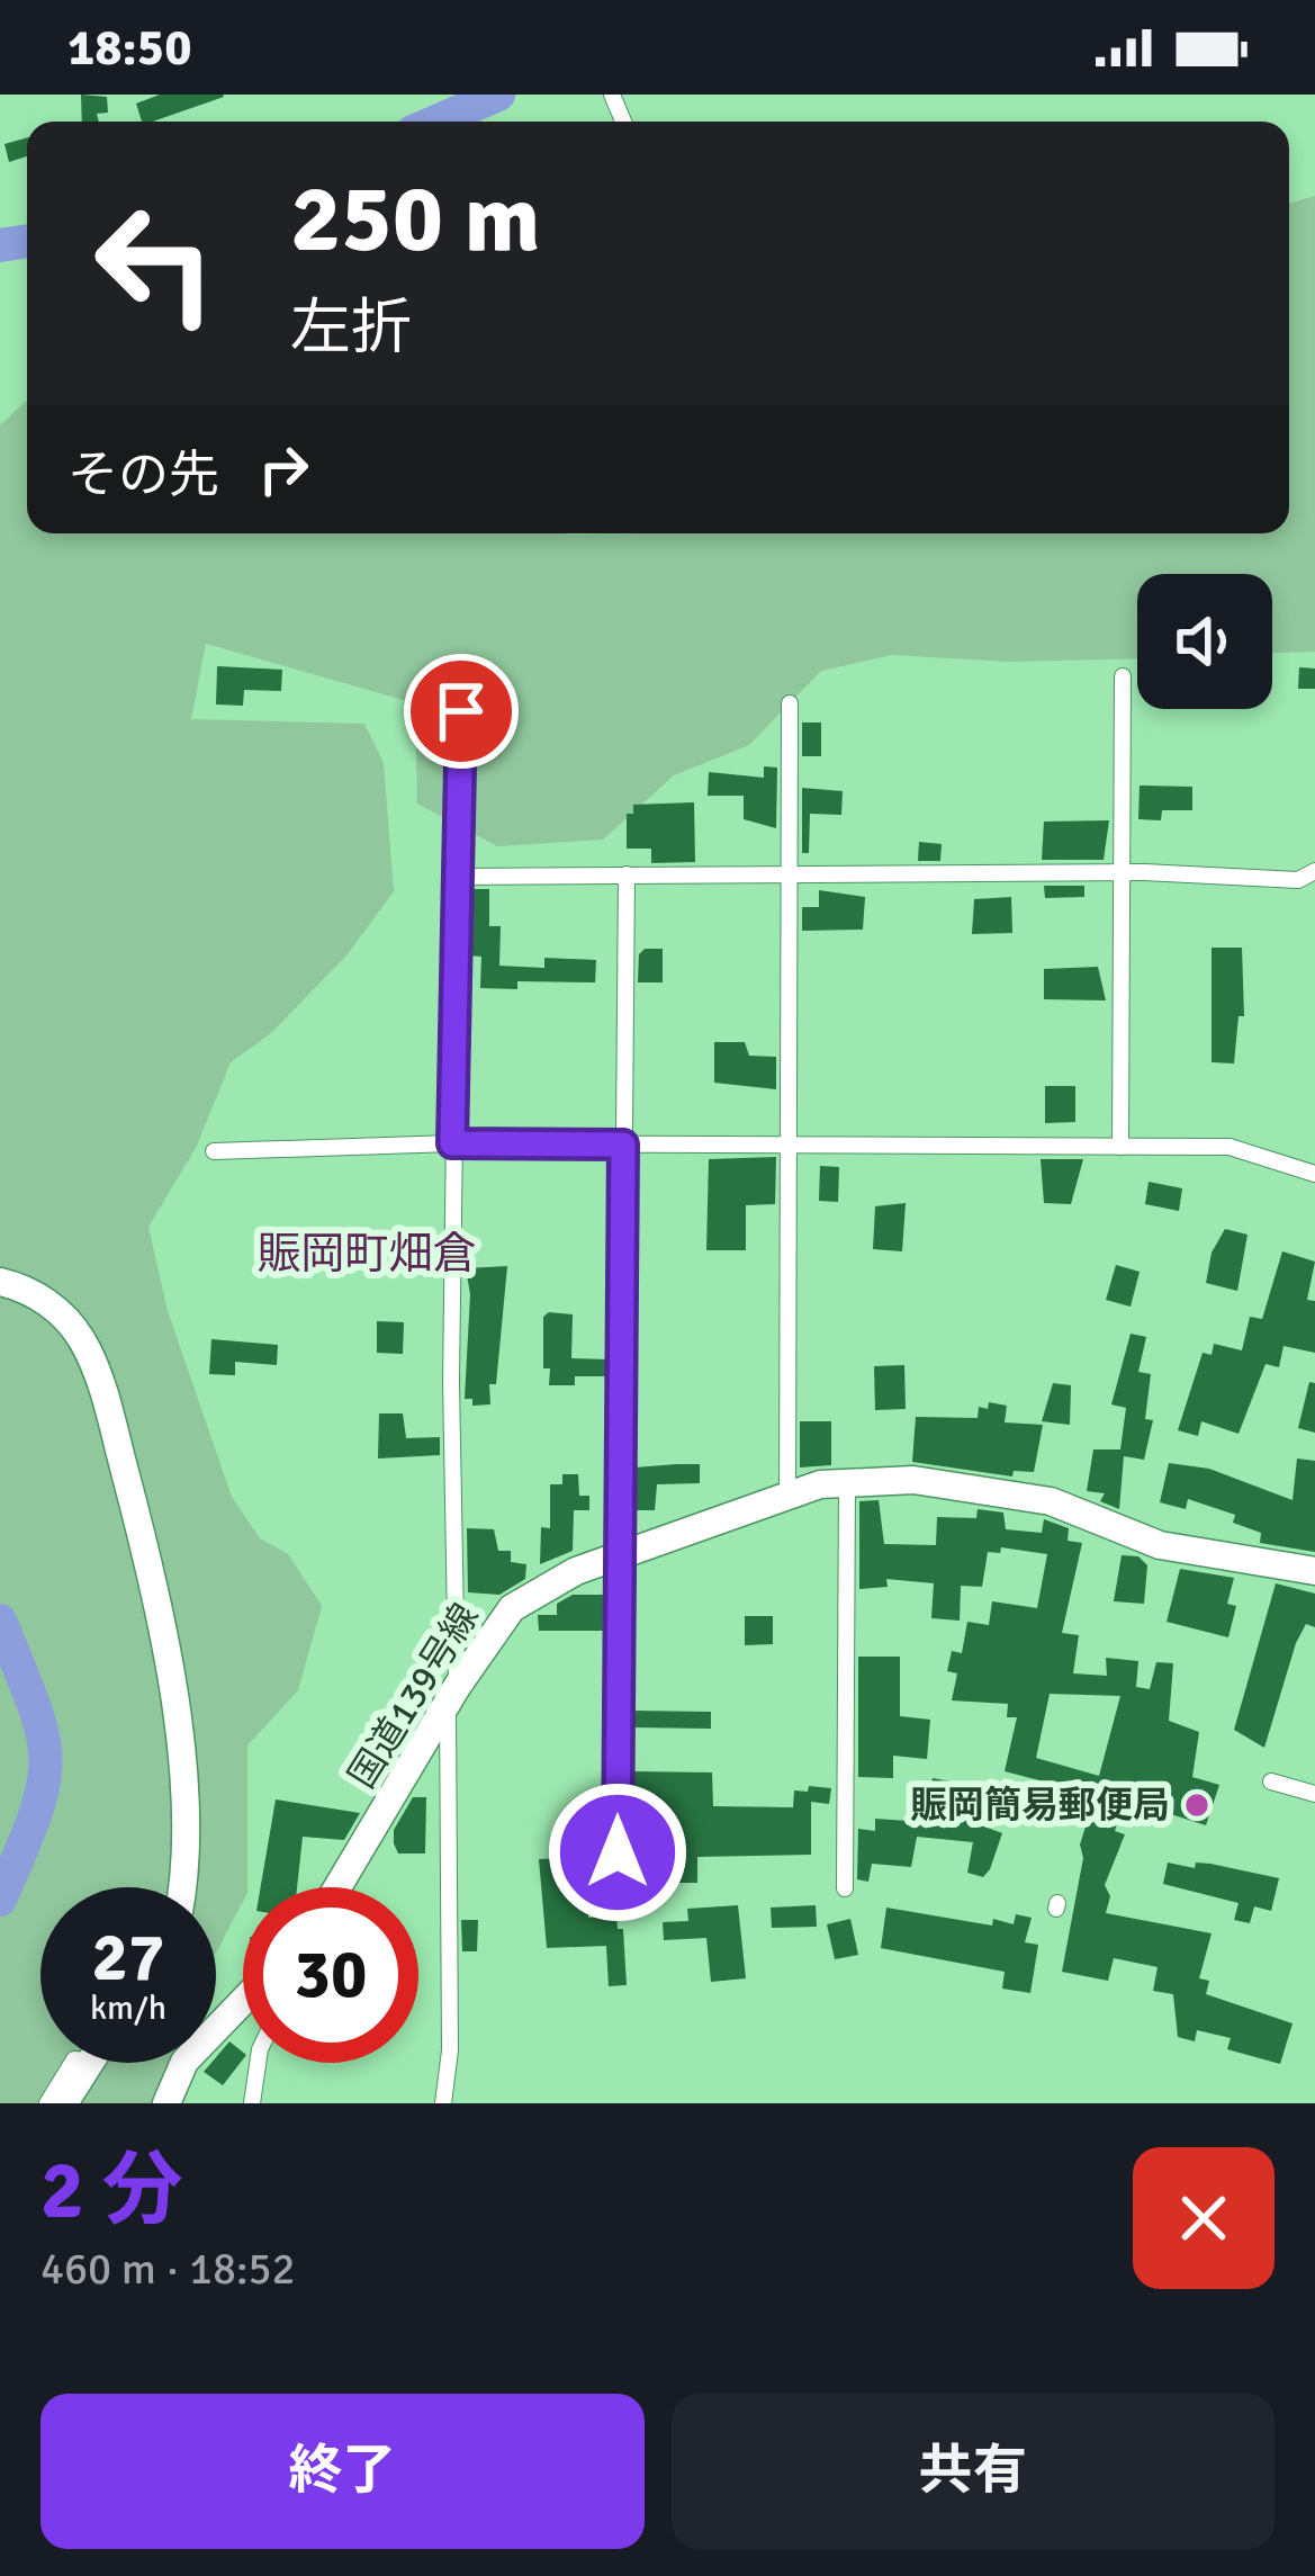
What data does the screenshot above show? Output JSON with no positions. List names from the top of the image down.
{
  "streets": {
    "highway": ["国道139号線"]
  },
  "districts": ["賑岡町畑倉"],
  "places": ["賑岡簡易郵便局"],
  "page": {
    "status": "18:50",
    "turn": ["250 m", "左折"],
    "then": "その先",
    "speed": "27 km/h",
    "limit": "30",
    "heading": ["2 分", "460 m · 18:52"],
    "buttons": ["終了", "共有"]
  }
}
